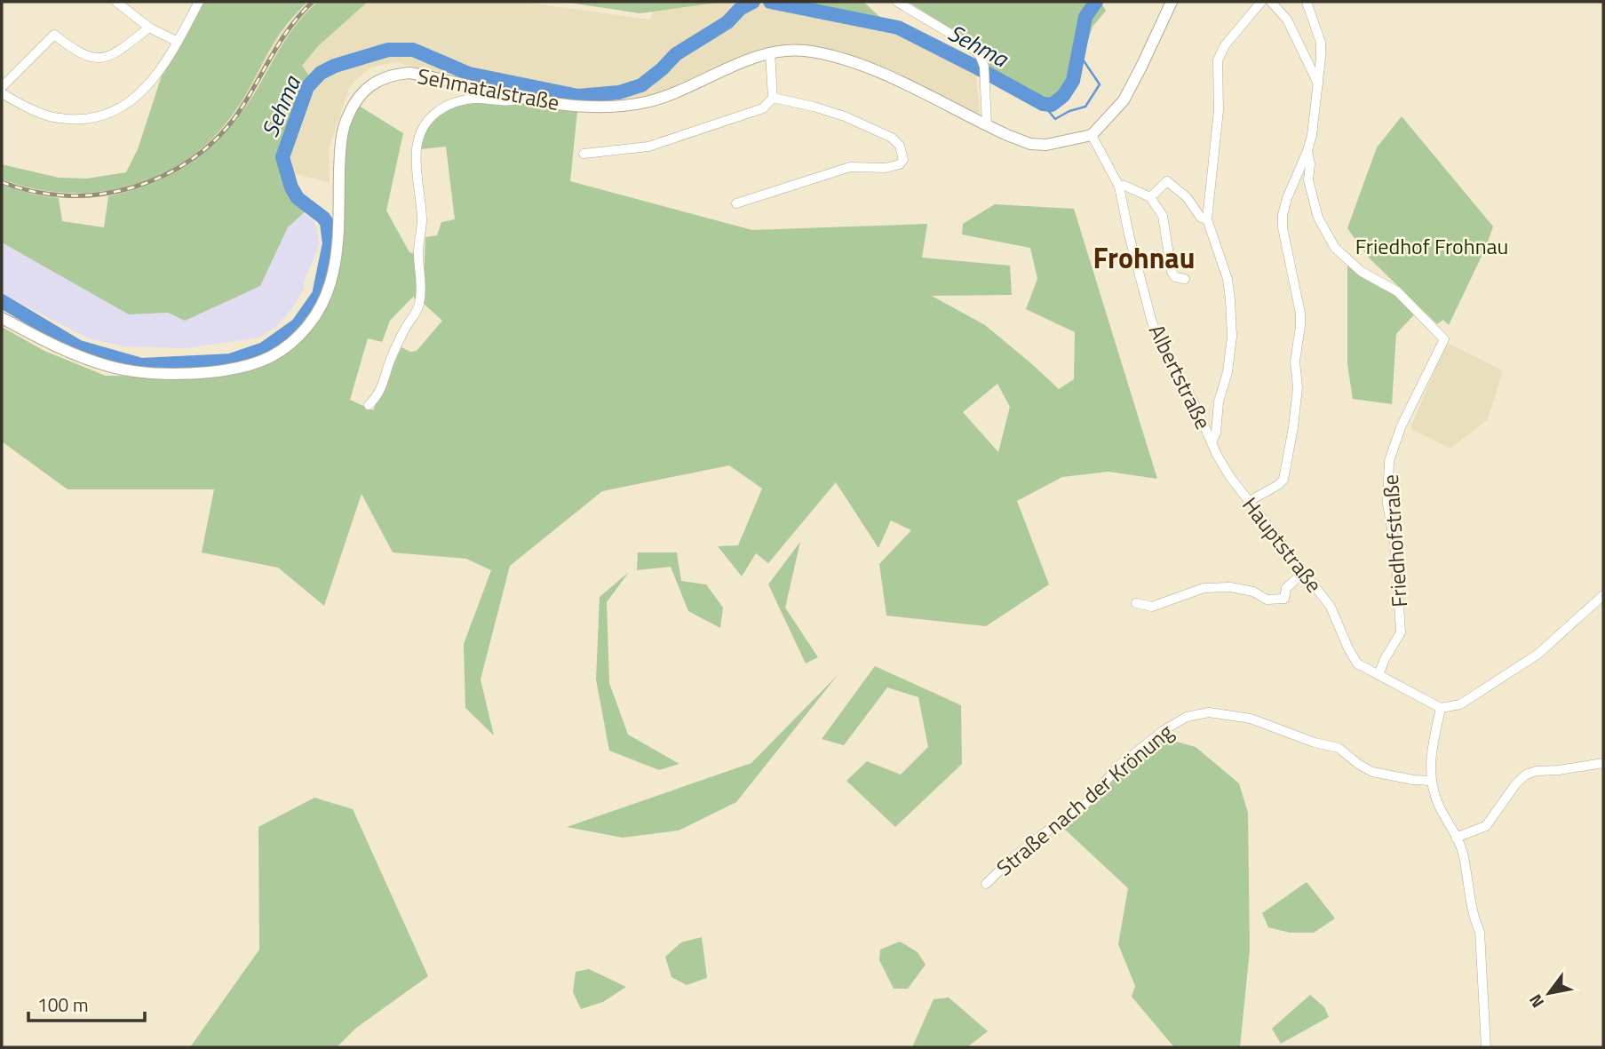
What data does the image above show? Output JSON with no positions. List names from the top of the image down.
{
  "streets": {
    "main road": ["Sehmatalstraße"],
    "street": [
      "Albertstraße",
      "Friedhofstraße",
      "Hauptstraße",
      "Straße nach der Krönung"
    ]
  },
  "crossings": [
    ["Sehmatalstraße", "Albertstraße"],
    ["Albertstraße", "Hauptstraße"],
    ["Friedhofstraße", "Hauptstraße"]
  ],
  "districts": ["Frohnau"],
  "water": ["Sehma"],
  "parks": ["Friedhof Frohnau"],
  "scale_bar": "100 m",
  "north": "bottom left"
}
